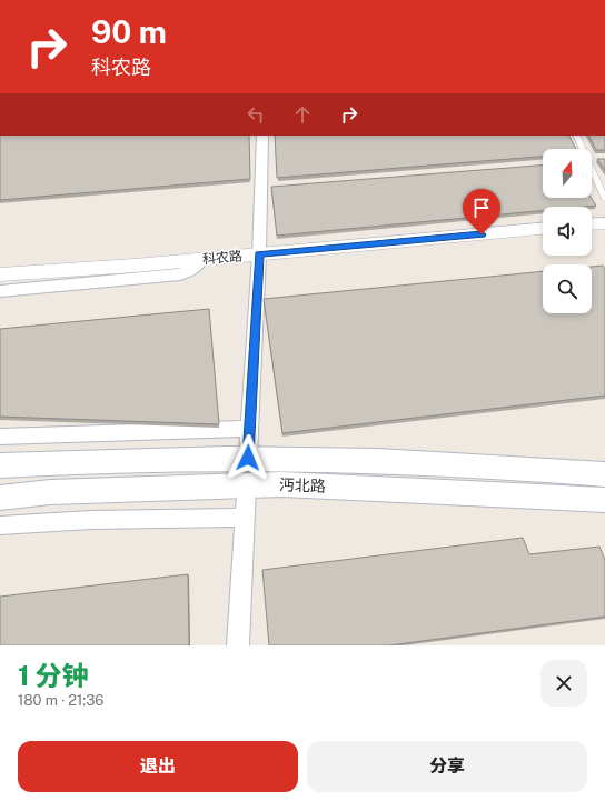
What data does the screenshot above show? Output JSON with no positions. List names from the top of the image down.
{
  "streets": {
    "main road": ["沔北路"],
    "street": ["科农路"]
  },
  "north": "top",
  "page": {
    "turn": ["90 m", "科农路"],
    "heading": ["1 分钟", "180 m · 21:36"],
    "buttons": ["退出", "分享"]
  }
}
